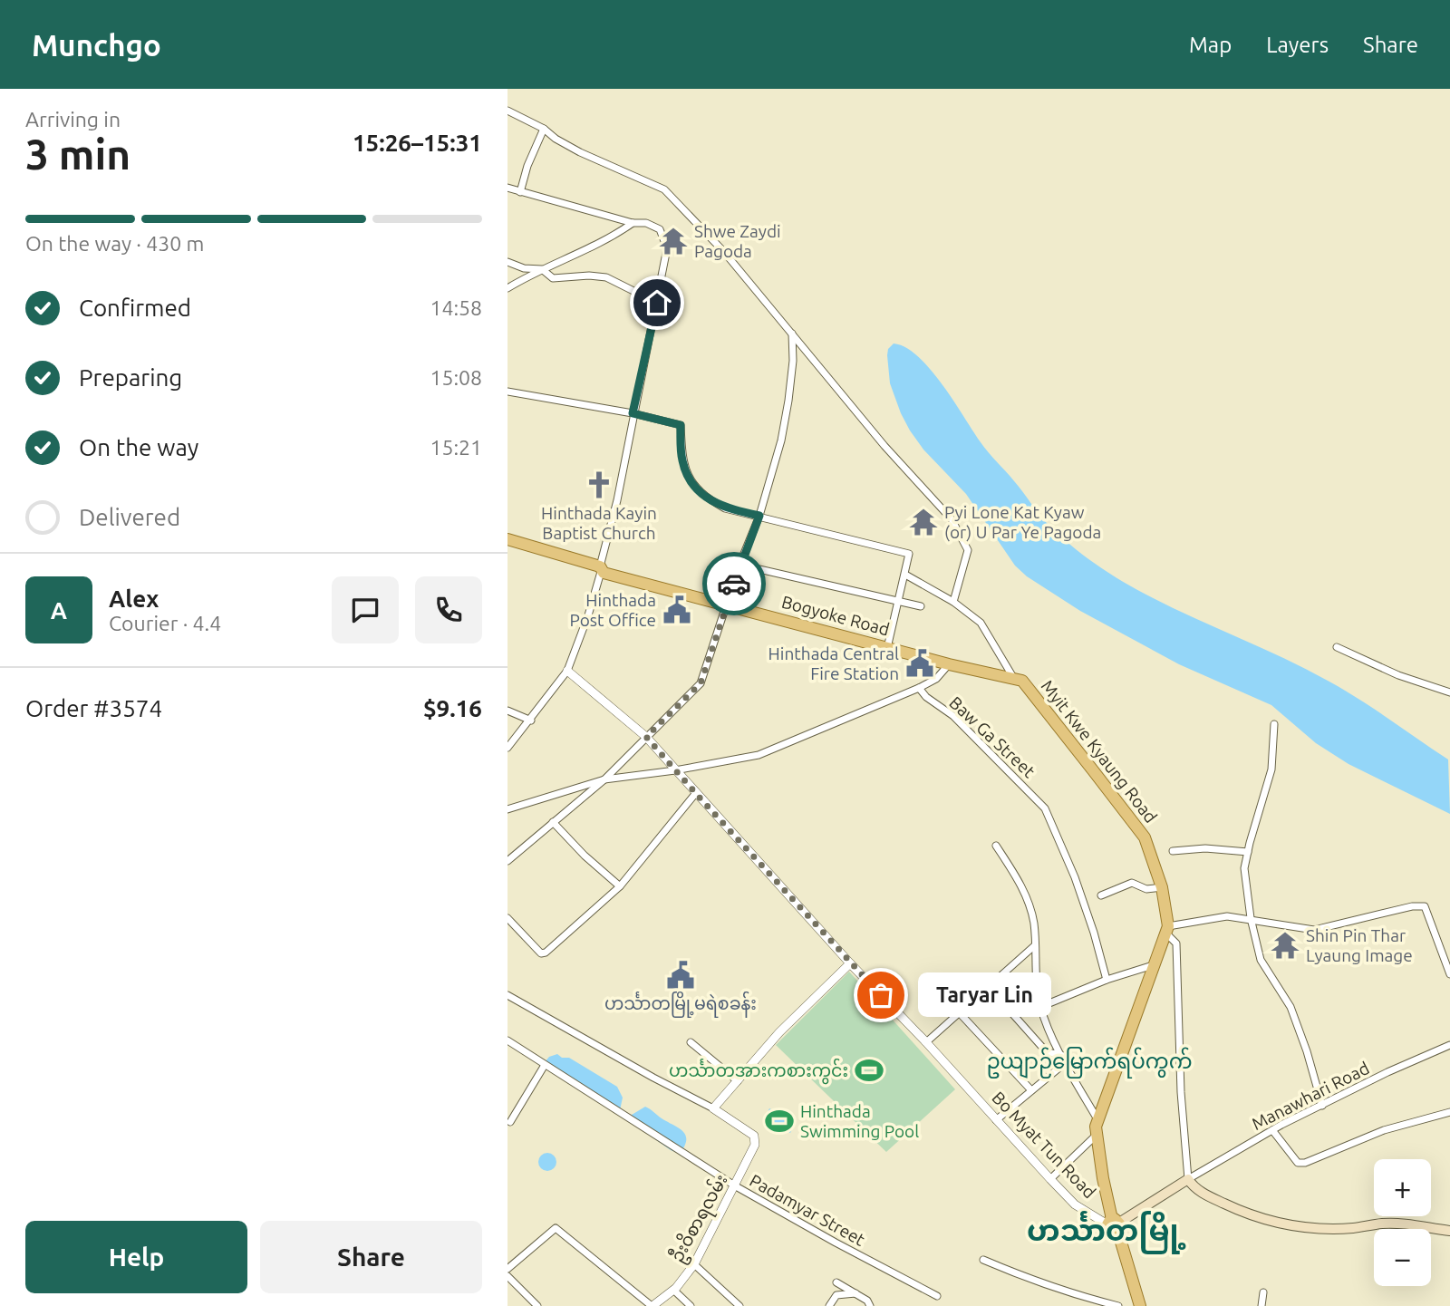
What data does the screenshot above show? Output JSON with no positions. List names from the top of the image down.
{
  "streets": {
    "main road": ["Bogyoke Road", "Myit Kwe Kyaung Road"],
    "street": [
      "Baw Ga Street",
      "Manawhari Road",
      "Bo Myat Tun Road",
      "Padamyar Street",
      "ဦးဝိစာရလမ်း"
    ]
  },
  "crossings": [
    ["Bogyoke Road", "Myit Kwe Kyaung Road"],
    ["Padamyar Street", "ဦးဝိစာရလမ်း"]
  ],
  "districts": ["ဥယျာဉ်မြောက်ရပ်ကွက်", "ဟင်္သာတမြို့"],
  "places": {
    "temple": ["Shwe Zaydi Pagoda", "Pyi Lone Kat Kyaw (or) U Par Ye Pagoda", "Shin Pin Thar Lyaung Image"],
    "church": ["Hinthada Kayin Baptist Church"],
    "public building": ["Hinthada Post Office", "Hinthada Central Fire Station", "ဟင်္သာတမြို့မရဲစခန်း"],
    "other": ["Taryar Lin"],
    "sports": ["ဟင်္သာတအားကစားကွင်း", "Hinthada Swimming Pool"]
  },
  "page": {
    "header": "Munchgo",
    "nav": ["Map", "Layers", "Share"],
    "heading": ["3 min", "Arriving in", "15:26–15:31"],
    "panel": [
      "Alex",
      "Courier · 4.4",
      "Order #3574",
      "$9.16"
    ],
    "bar": "On the way · 430 m",
    "list": [
      ["Confirmed", "14:58"],
      ["Preparing", "15:08"],
      ["On the way", "15:21"],
      "Delivered"
    ],
    "round": "A",
    "bubble": "Taryar Lin",
    "map_buttons": ["+", "−"],
    "buttons": ["Help", "Share"]
  }
}
